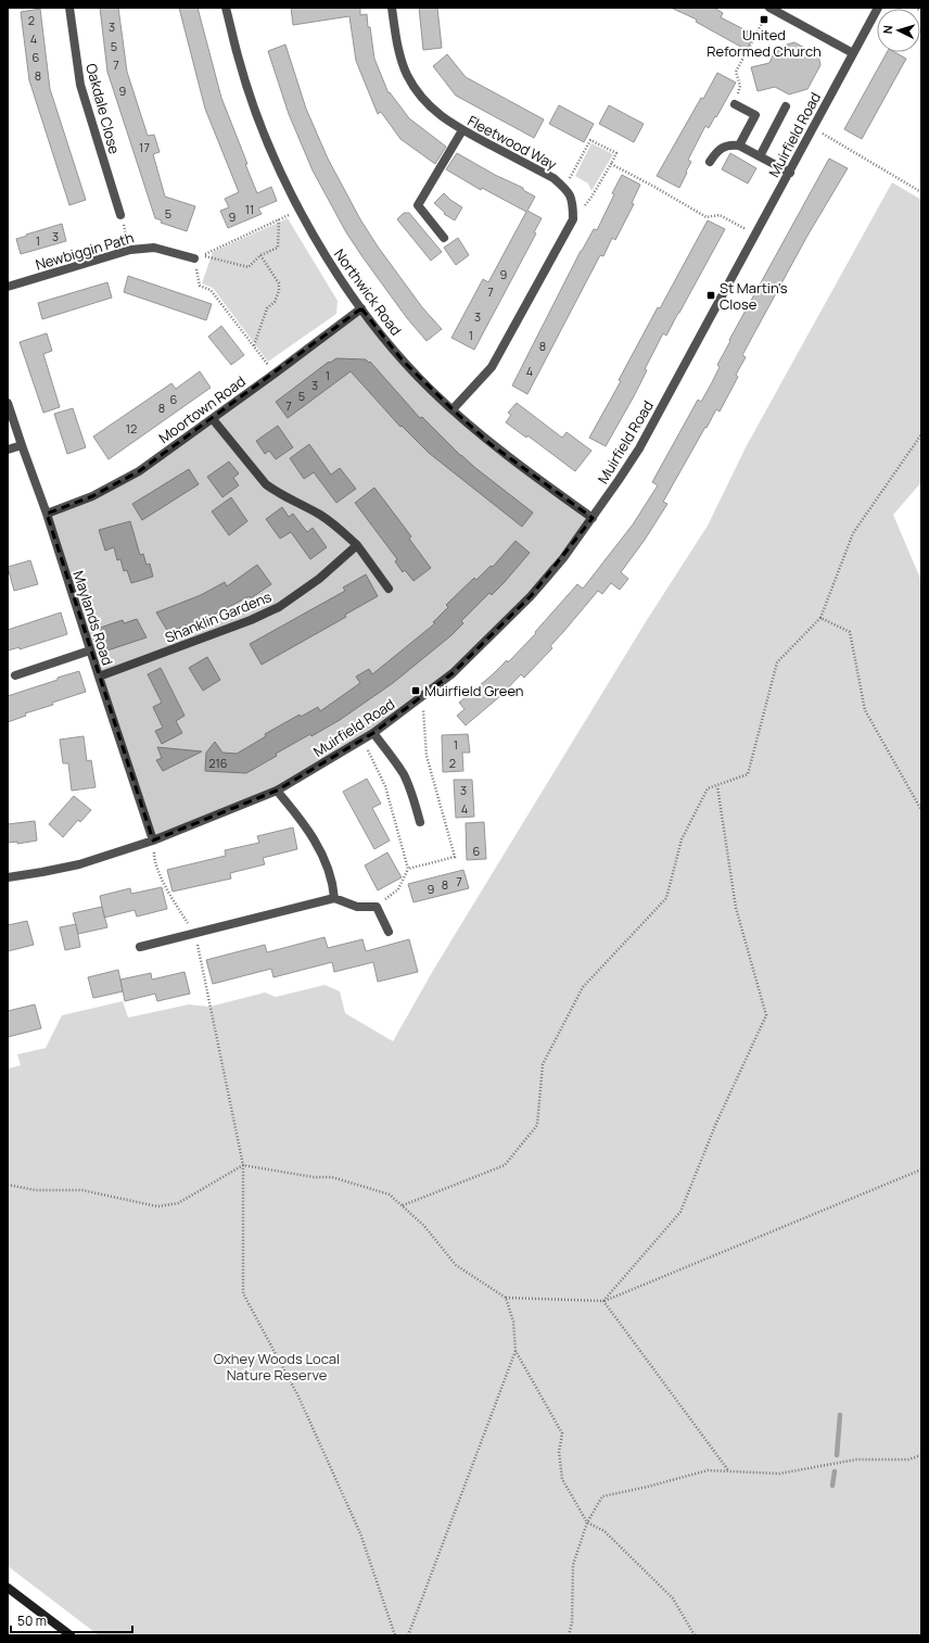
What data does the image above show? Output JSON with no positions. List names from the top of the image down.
{
  "streets": {
    "street": [
      "Oakdale Close",
      "Muirfield Road",
      "Fleetwood Way",
      "Newbiggin Path",
      "Northwick Road",
      "Moortown Road",
      "Shanklin Gardens",
      "Maylands Road"
    ]
  },
  "crossings": [
    ["Muirfield Road", "Northwick Road"],
    ["Muirfield Road", "Maylands Road"],
    ["Northwick Road", "Moortown Road"],
    ["Moortown Road", "Maylands Road"],
    ["Shanklin Gardens", "Maylands Road"]
  ],
  "parks": ["Oxhey Woods Local Nature Reserve"],
  "places": {
    "transit": ["United Reformed Church", "St Martin's Close", "Muirfield Green"]
  },
  "house_numbers": [
    "2",
    "3",
    "4",
    "5",
    "6",
    "7",
    "8",
    "9",
    "17",
    "11",
    "5",
    "9",
    "3",
    "1",
    "9",
    "7",
    "3",
    "1",
    "8",
    "4",
    "1",
    "3",
    "5",
    "6",
    "7",
    "8",
    "12",
    "1",
    "216",
    "2",
    "3",
    "4",
    "6",
    "7",
    "8",
    "9"
  ],
  "scale_bar": "50 m",
  "north": "left"
}
